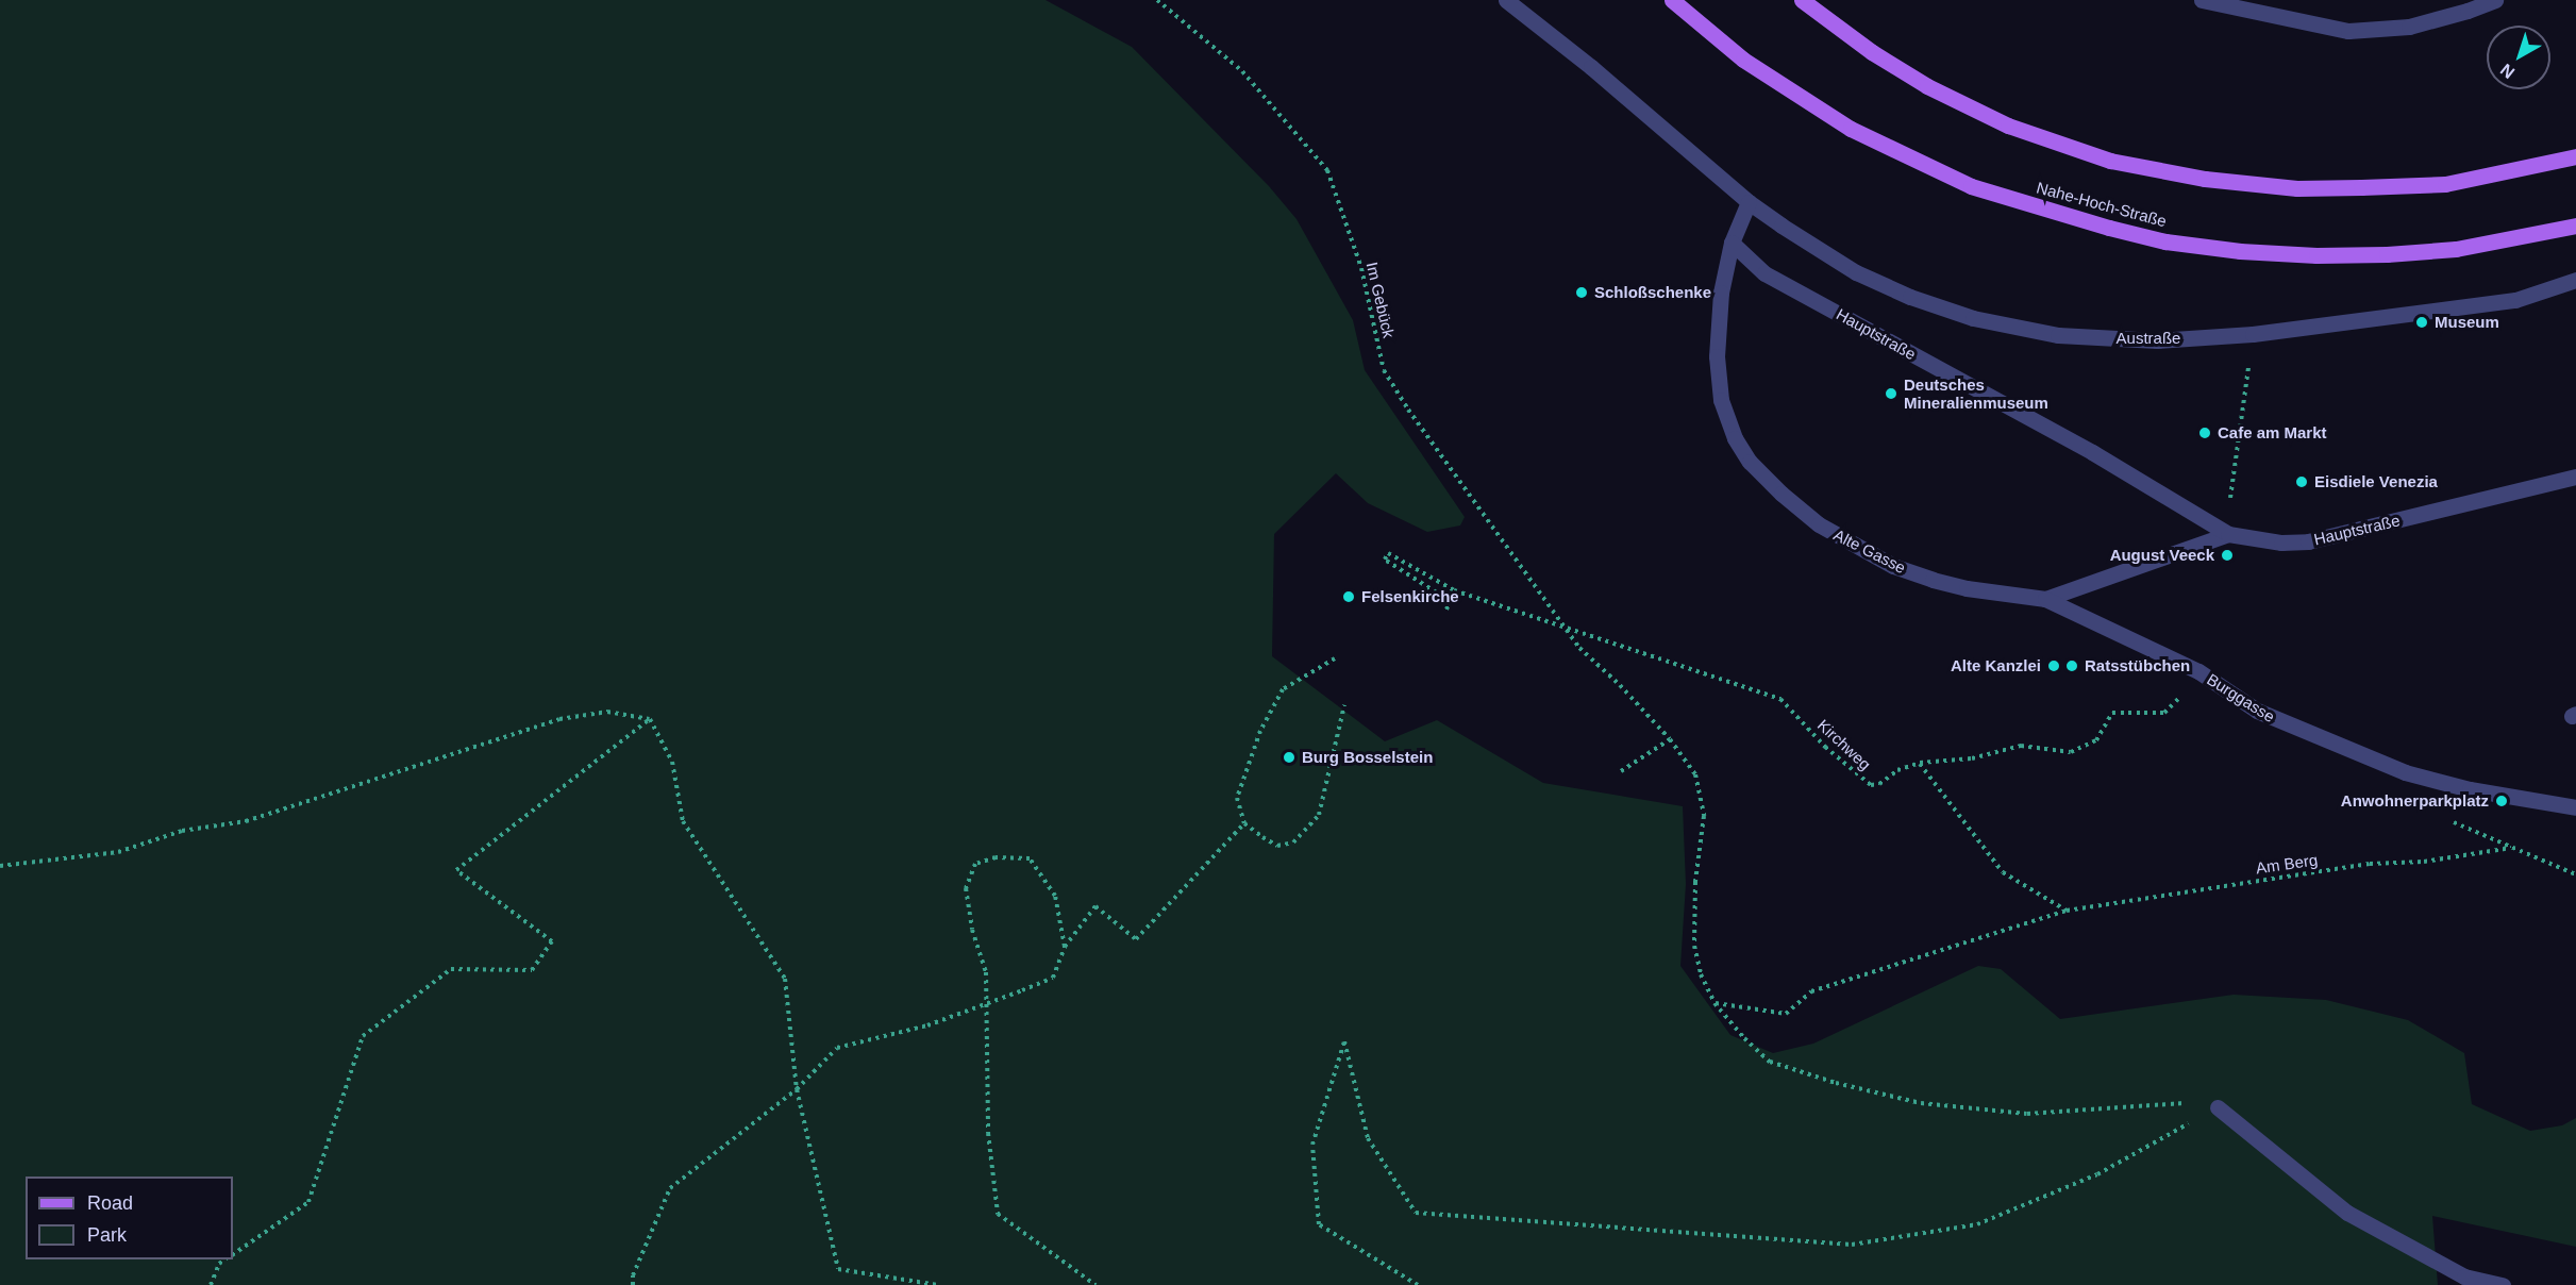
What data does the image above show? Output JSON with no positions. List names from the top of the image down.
{
  "streets": {
    "main road": ["Nahe-Hoch-Straße"],
    "street": [
      "Hauptstraße",
      "Austraße",
      "Alte Gasse",
      "Burggasse"
    ],
    "path": ["Im Gebück", "Kirchweg", "Am Berg"]
  },
  "crossings": [
    ["Im Gebück", "Kirchweg"],
    ["Im Gebück", "Am Berg"],
    ["Hauptstraße", "Alte Gasse"],
    ["Alte Gasse", "Burggasse"],
    ["Burggasse", "Kirchweg"]
  ],
  "places": [
    "Schloßschenke",
    "Museum",
    "Deutsches Mineralienmuseum",
    "Cafe am Markt",
    "Eisdiele Venezia",
    "August Veeck",
    "Felsenkirche",
    "Alte Kanzlei",
    "Ratsstübchen",
    "Burg Bosselstein",
    "Anwohnerparkplatz"
  ],
  "legend": ["Road", "Park"],
  "north": "bottom left"
}
